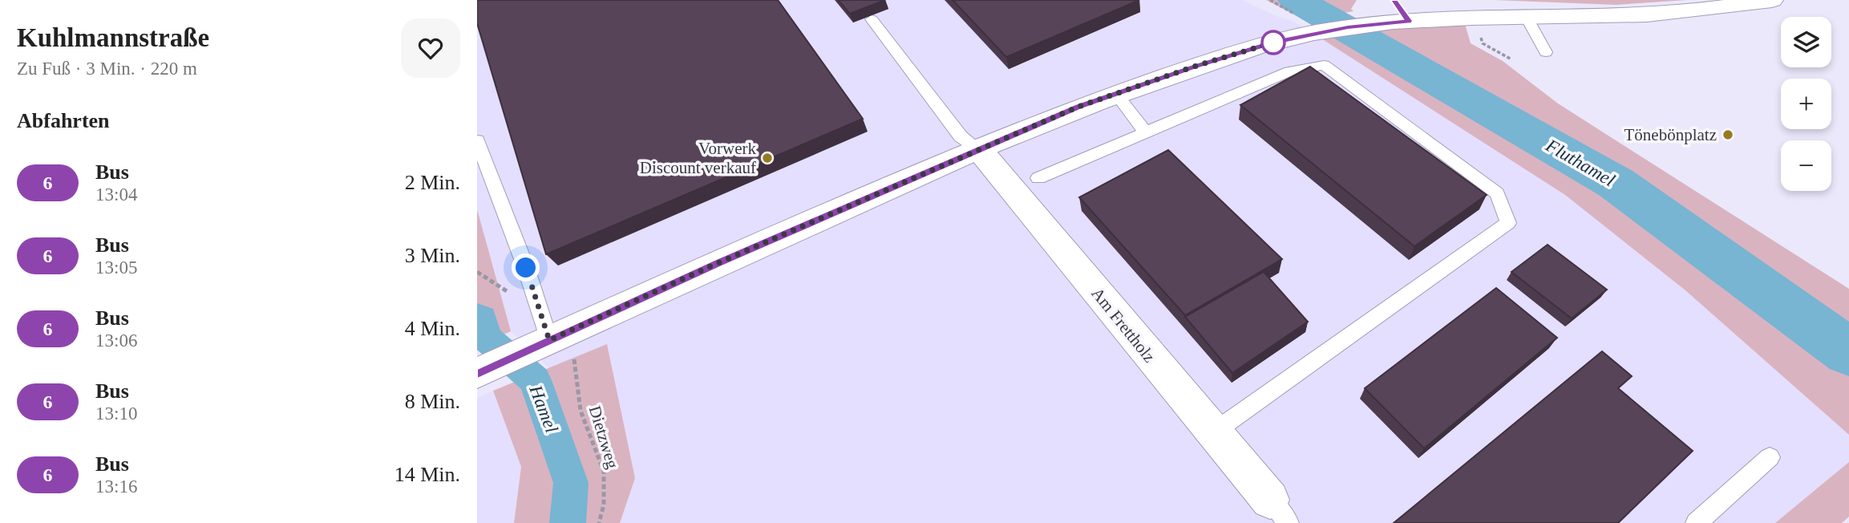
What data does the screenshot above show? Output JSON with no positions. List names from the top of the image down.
{
  "streets": {
    "main road": ["Am Frettholz"],
    "path": ["Dietzweg"]
  },
  "water": ["Fluthamel", "Hamel"],
  "places": ["Tönebönplatz", "Vorwerk Discount verkauf"],
  "lines": ["bus line 6"],
  "page": {
    "heading": [
      ["Kuhlmannstraße", "Zu Fuß · 3 Min. · 220 m"],
      "Abfahrten"
    ],
    "map_buttons": ["+", "−"],
    "list": [
      {
        "mark": "6",
        "name": "Bus",
        "note": "13:04",
        "value": "2 Min."
      },
      {
        "mark": "6",
        "name": "Bus",
        "note": "13:05",
        "value": "3 Min."
      },
      {
        "mark": "6",
        "name": "Bus",
        "note": "13:06",
        "value": "4 Min."
      },
      {
        "mark": "6",
        "name": "Bus",
        "note": "13:10",
        "value": "8 Min."
      },
      {
        "mark": "6",
        "name": "Bus",
        "note": "13:16",
        "value": "14 Min."
      }
    ]
  }
}
